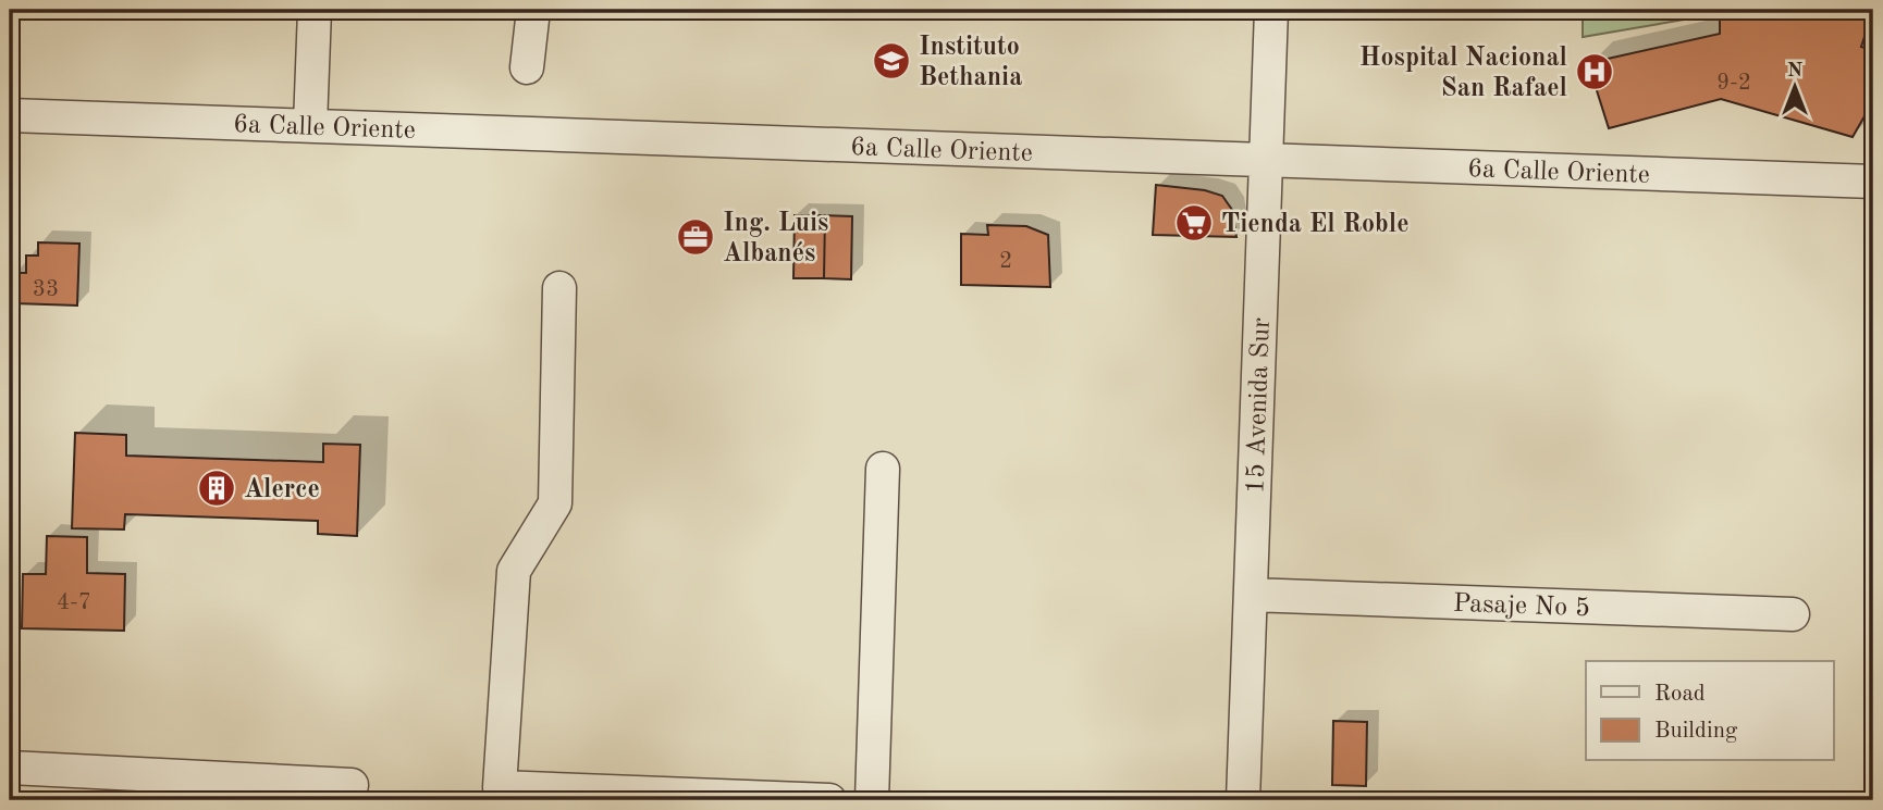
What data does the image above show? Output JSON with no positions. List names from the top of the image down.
{
  "streets": {
    "street": ["6a Calle Oriente", "15 Avenida Sur", "Pasaje No 5"]
  },
  "crossings": [
    ["6a Calle Oriente", "15 Avenida Sur"],
    ["15 Avenida Sur", "Pasaje No 5"]
  ],
  "places": {
    "school or university": ["Instituto Bethania"],
    "hospital": ["Hospital Nacional San Rafael"],
    "supermarket": ["Tienda El Roble"],
    "office": ["Ing. Luis Albanés"],
    "building": ["Alerce"]
  },
  "house_numbers": [
    "9-2",
    "2",
    "33",
    "4-7"
  ],
  "legend": ["Road", "Building"],
  "north": "top"
}
